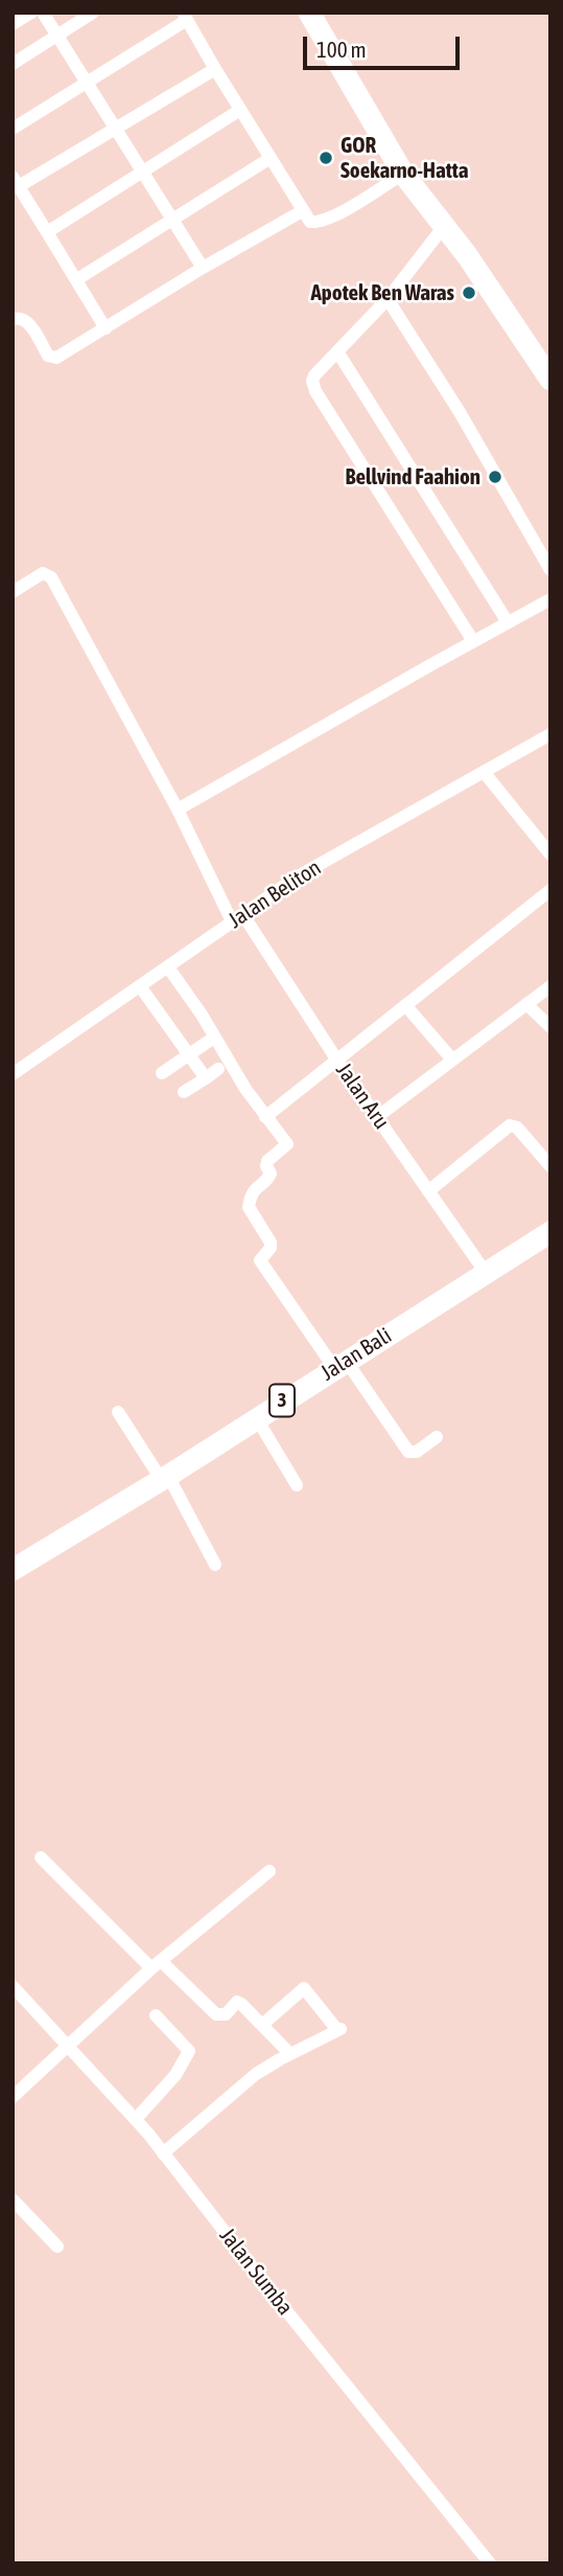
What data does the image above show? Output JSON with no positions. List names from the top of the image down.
{
  "streets": {
    "highway": ["Jalan Bali", "3"],
    "street": ["Jalan Beliton", "Jalan Aru", "Jalan Sumba"]
  },
  "crossings": [
    ["Jalan Beliton", "Jalan Aru"],
    ["Jalan Aru", "Jalan Bali"]
  ],
  "places": ["GOR Soekarno-Hatta", "Apotek Ben Waras", "Bellvind Faahion"],
  "scale_bar": "100 m"
}
